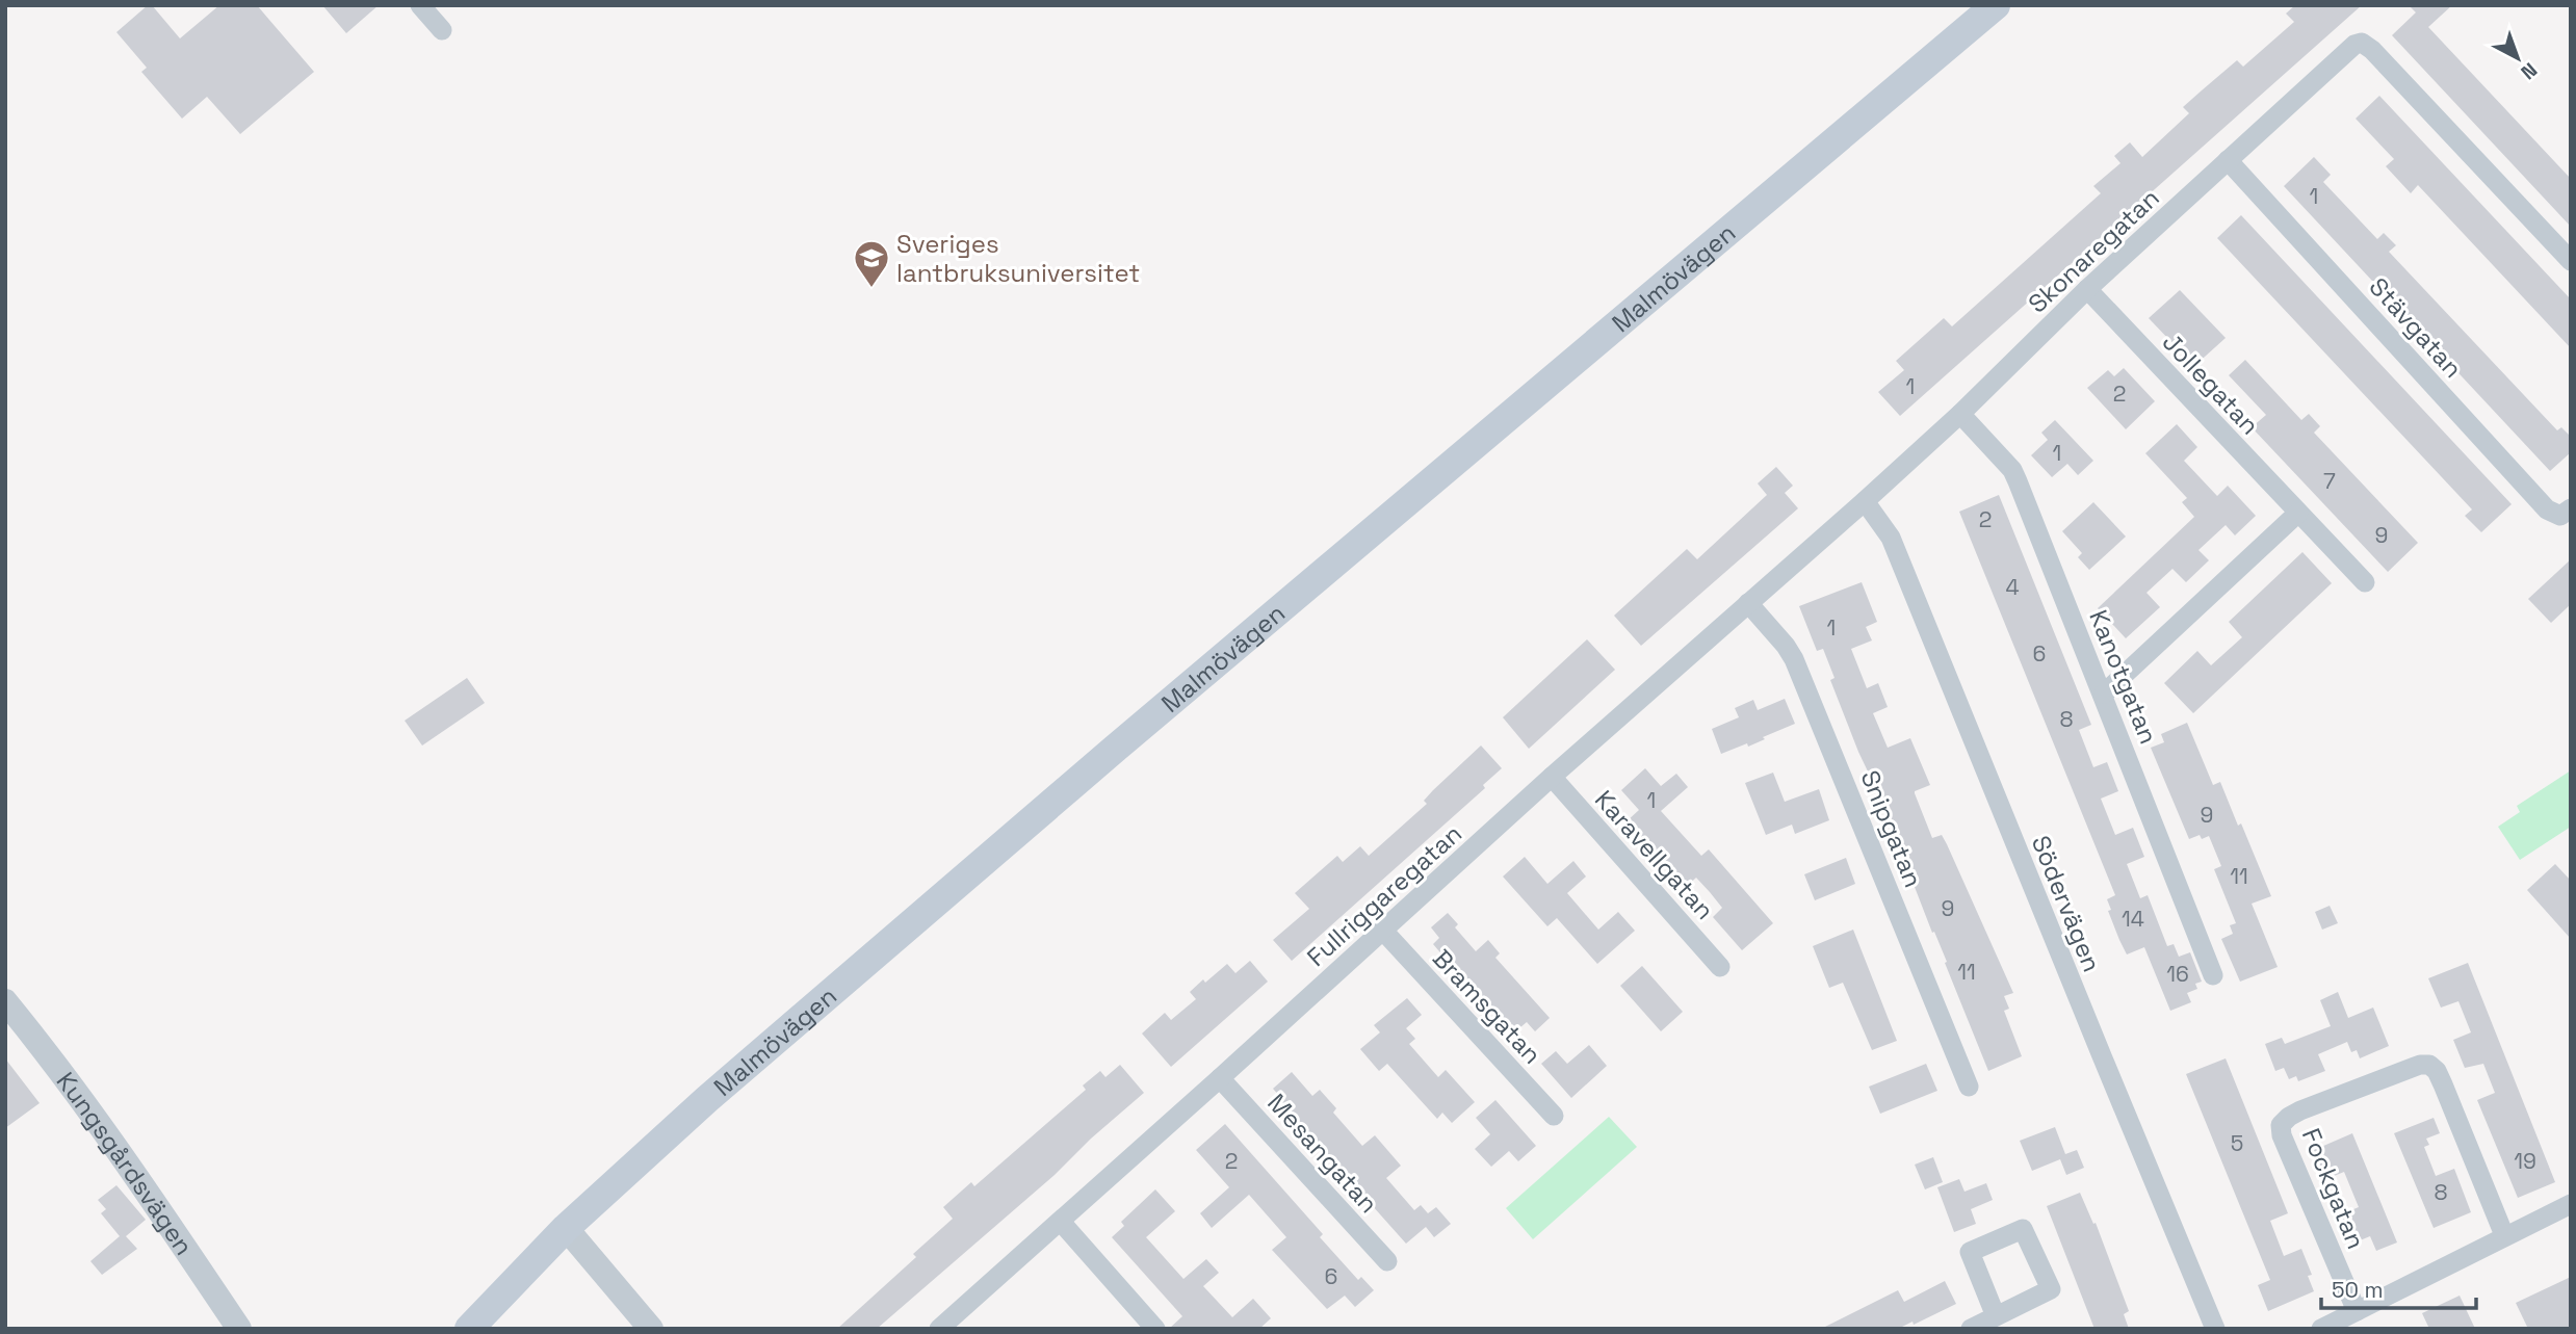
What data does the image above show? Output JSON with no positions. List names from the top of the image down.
{
  "streets": {
    "main road": ["Malmövägen"],
    "street": [
      "Skonaregatan",
      "Stävgatan",
      "Jollegatan",
      "Kanotgatan",
      "Snipgatan",
      "Karavellgatan",
      "Fullriggaregatan",
      "Södervägen",
      "Bramsgatan",
      "Mesangatan",
      "Kungsgårdsvägen",
      "Fockgatan"
    ]
  },
  "crossings": [
    ["Skonaregatan", "Stävgatan"],
    ["Skonaregatan", "Jollegatan"],
    ["Skonaregatan", "Kanotgatan"],
    ["Skonaregatan", "Fullriggaregatan"],
    ["Skonaregatan", "Södervägen"],
    ["Snipgatan", "Fullriggaregatan"],
    ["Karavellgatan", "Fullriggaregatan"],
    ["Fullriggaregatan", "Södervägen"],
    ["Fullriggaregatan", "Bramsgatan"],
    ["Fullriggaregatan", "Mesangatan"]
  ],
  "places": {
    "school or university": ["Sveriges lantbruksuniversitet"]
  },
  "house_numbers": [
    "1",
    "1",
    "2",
    "1",
    "7",
    "2",
    "9",
    "4",
    "1",
    "6",
    "8",
    "1",
    "9",
    "11",
    "9",
    "14",
    "11",
    "16",
    "5",
    "2",
    "19",
    "8",
    "6"
  ],
  "scale_bar": "50 m",
  "north": "bottom right"
}
